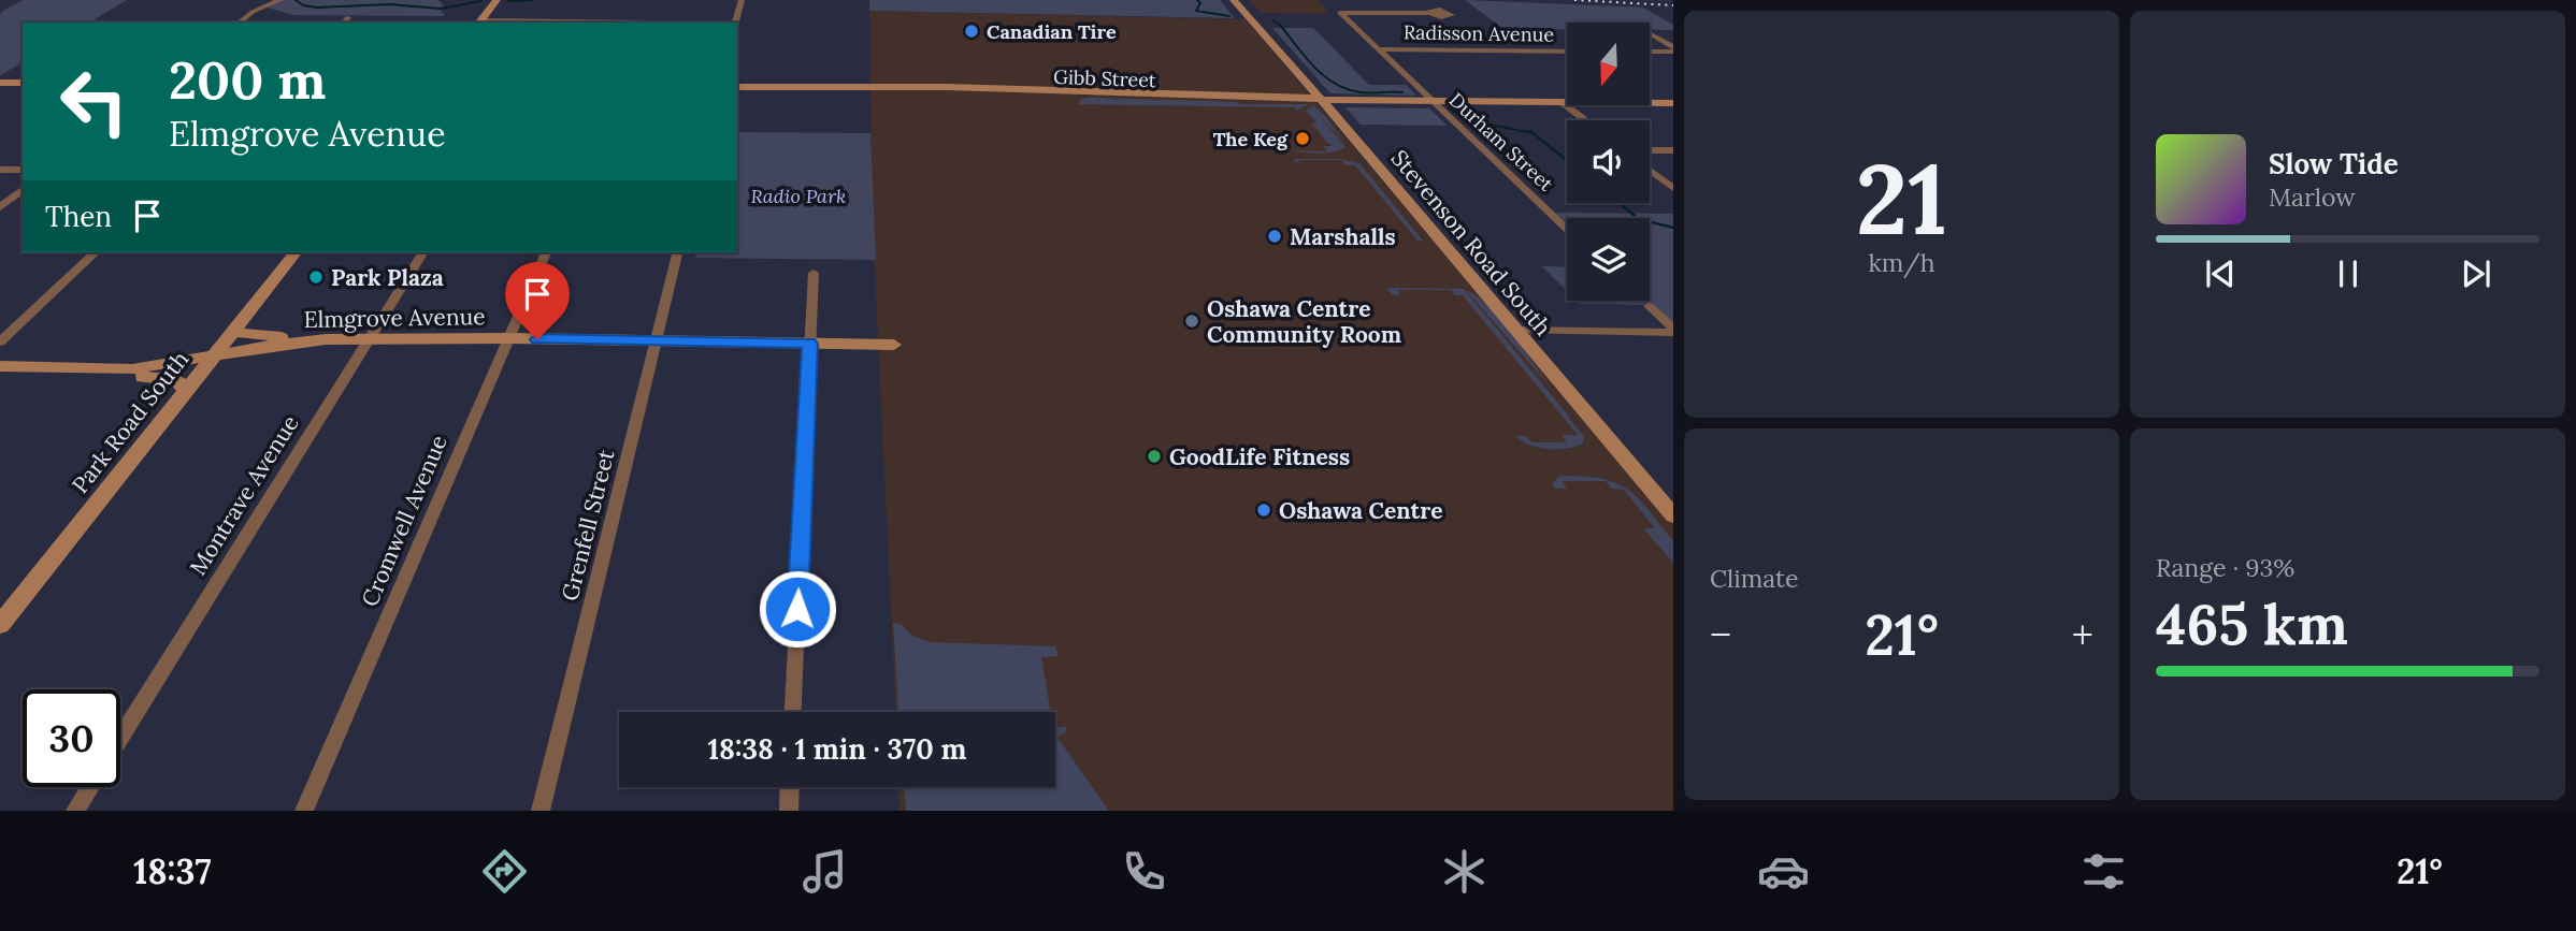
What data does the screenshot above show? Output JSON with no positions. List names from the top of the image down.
{
  "streets": {
    "main road": [
      "Gibb Street",
      "Stevenson Road South",
      "Elmgrove Avenue",
      "Park Road South"
    ],
    "street": [
      "Radisson Avenue",
      "Durham Street",
      "Montrave Avenue",
      "Cromwell Avenue",
      "Grenfell Street"
    ]
  },
  "crossings": [
    ["Radisson Avenue", "Durham Street"],
    ["Gibb Street", "Durham Street"],
    ["Gibb Street", "Stevenson Road South"],
    ["Elmgrove Avenue", "Park Road South"],
    ["Elmgrove Avenue", "Montrave Avenue"],
    ["Elmgrove Avenue", "Cromwell Avenue"],
    ["Elmgrove Avenue", "Grenfell Street"]
  ],
  "parks": ["Radio Park"],
  "places": [
    "Canadian Tire",
    "The Keg",
    "Marshalls",
    "Park Plaza",
    "Oshawa Centre Community Room",
    "GoodLife Fitness",
    "Oshawa Centre"
  ],
  "north": "bottom",
  "page": {
    "tile": [
      ["21", "km/h"],
      "Climate",
      ["Range · 93%", "465 km"]
    ],
    "turn": ["200 m", "Elmgrove Avenue"],
    "song": ["Slow Tide", "Marlow"],
    "then": "Then",
    "heat": ["−", "21°", "+"],
    "limit": "30",
    "trip": "18:38 · 1 min · 370 m",
    "tabs": ["18:37", "21°"]
  }
}
